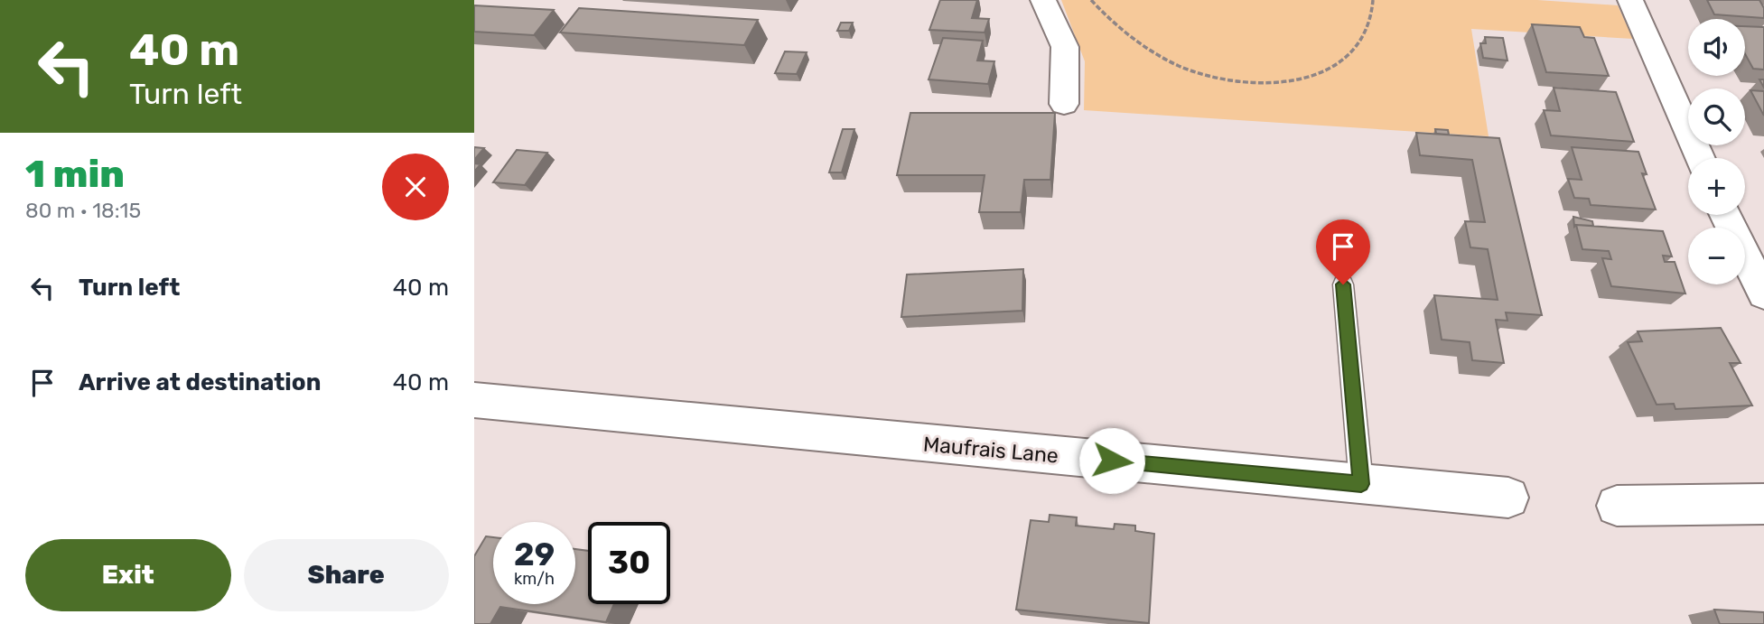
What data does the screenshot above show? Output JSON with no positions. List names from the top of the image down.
{
  "streets": {
    "street": ["Maufrais Lane"]
  },
  "page": {
    "turn": ["40 m", "Turn left"],
    "map_buttons": ["+", "−"],
    "heading": ["1 min", "80 m · 18:15"],
    "list": [
      {
        "name": "Turn left",
        "value": "40 m"
      },
      {
        "name": "Arrive at destination",
        "value": "40 m"
      }
    ],
    "speed": "29 km/h",
    "limit": "30",
    "buttons": ["Exit", "Share"]
  }
}
